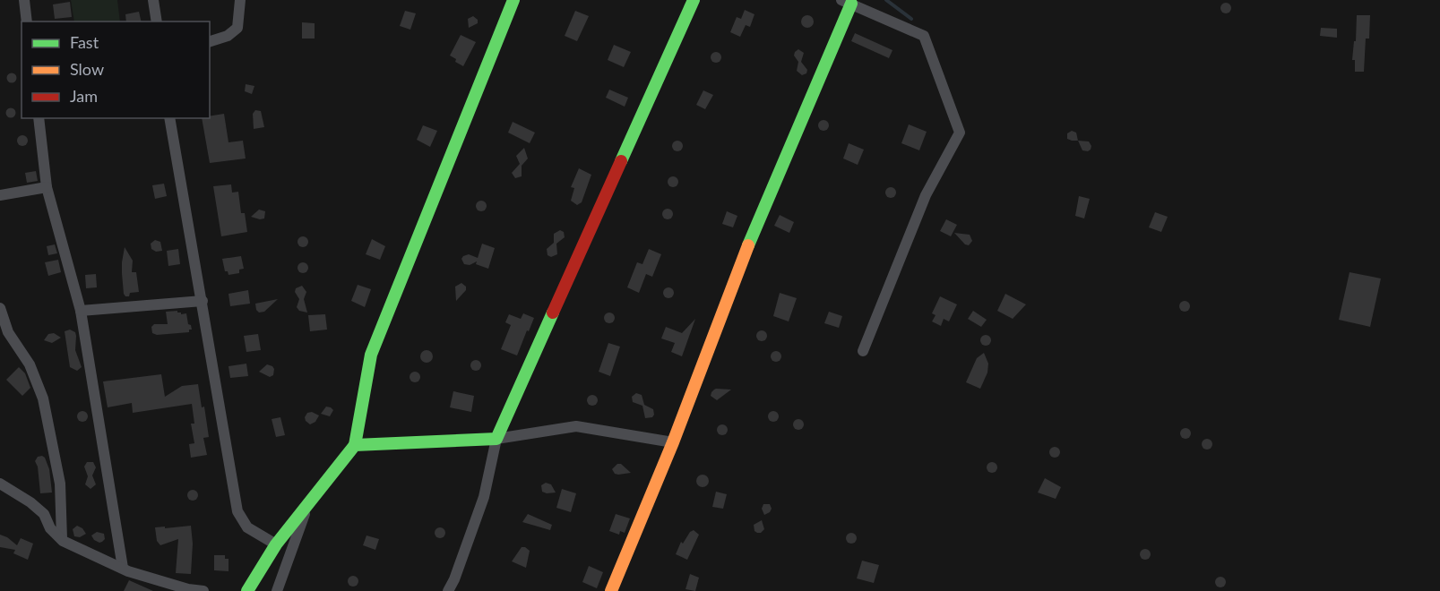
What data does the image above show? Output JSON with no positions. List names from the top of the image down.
{
  "legend": ["Fast", "Slow", "Jam"]
}
